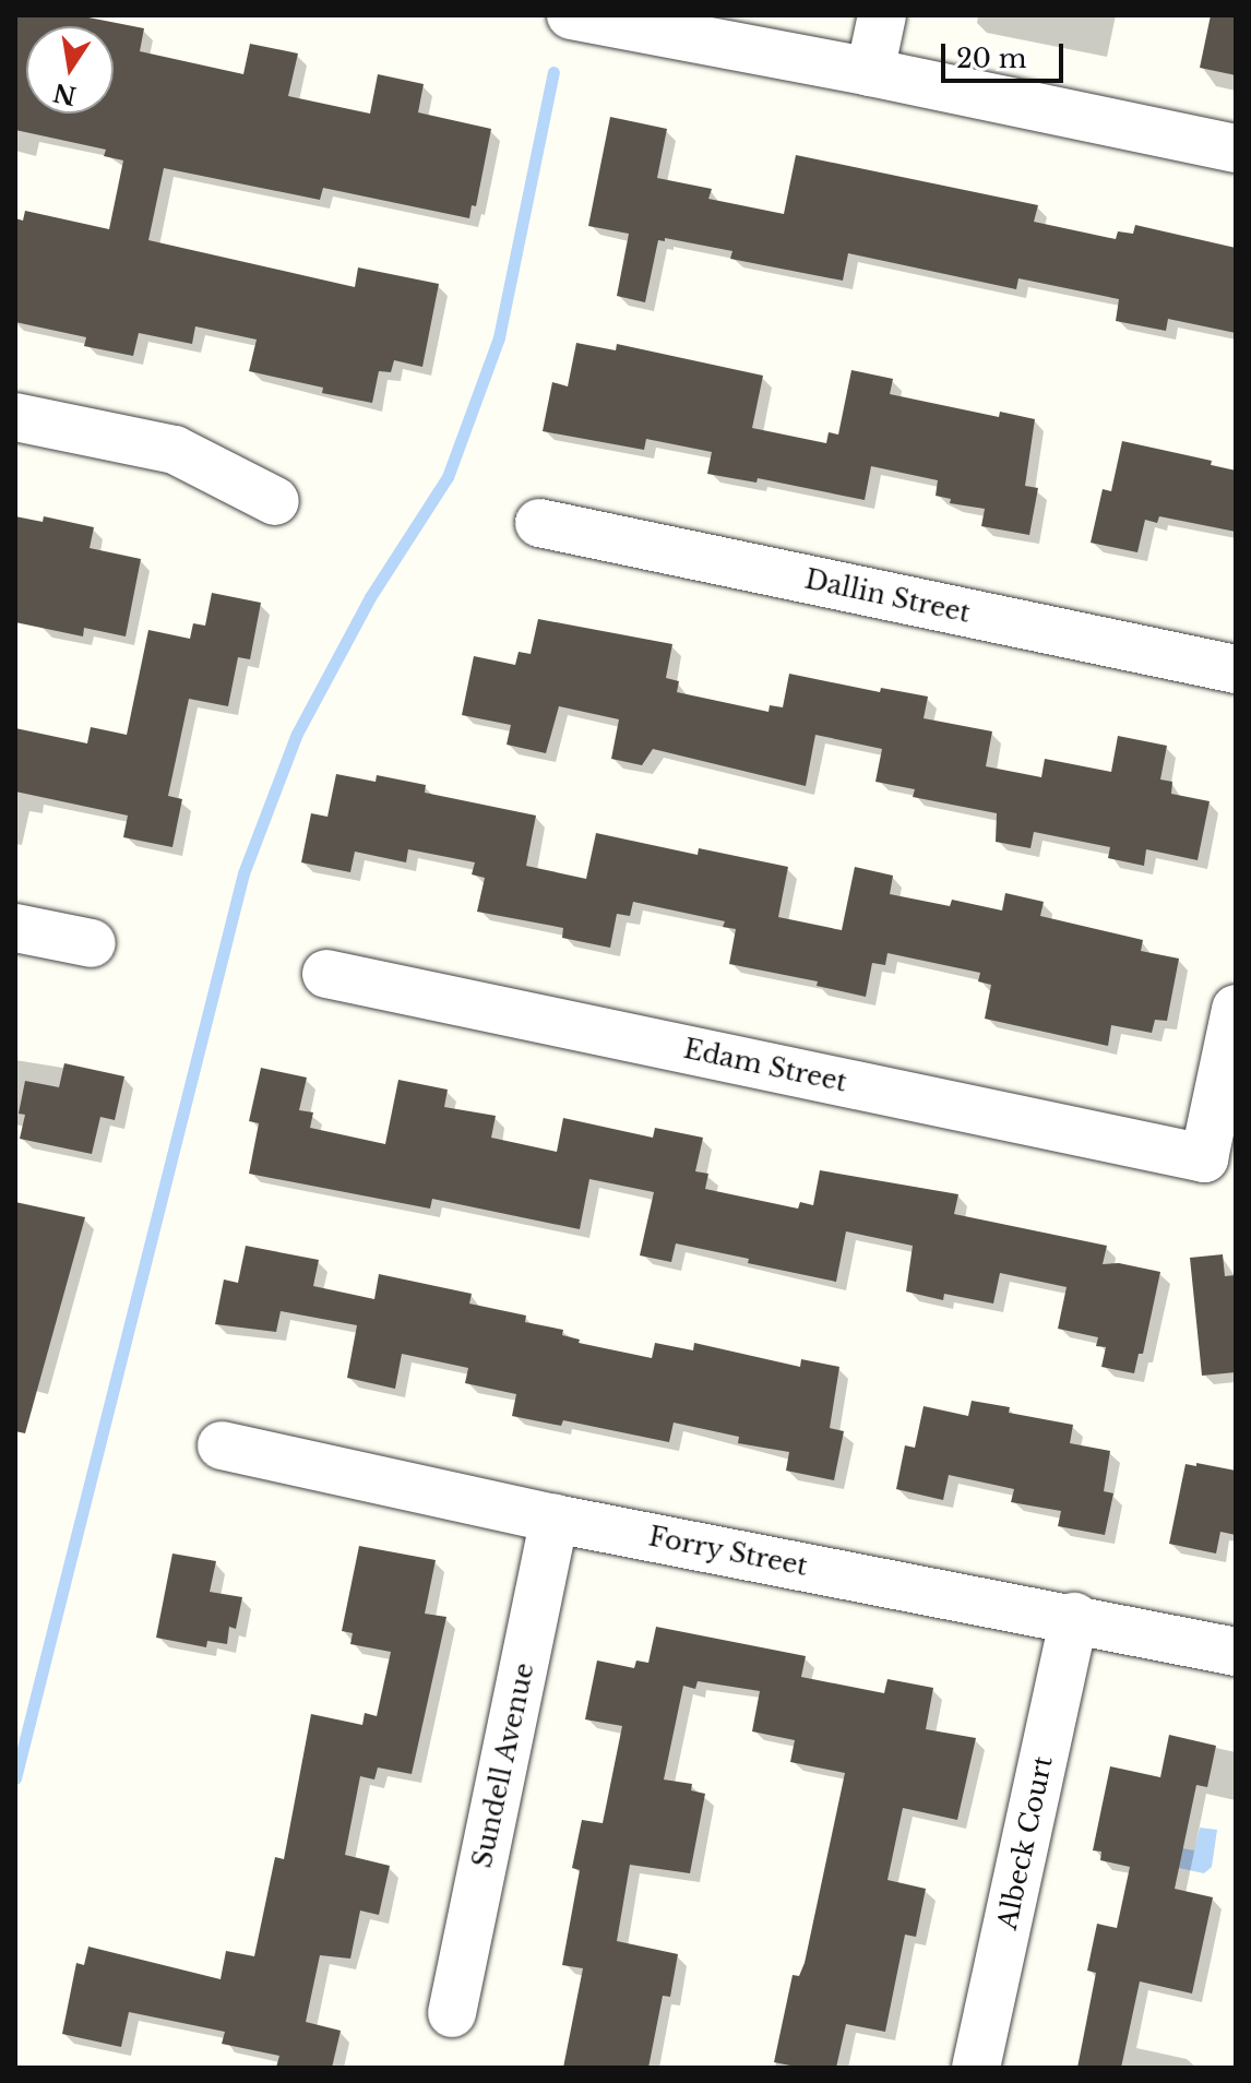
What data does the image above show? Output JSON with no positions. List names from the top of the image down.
{
  "streets": {
    "street": [
      "Dallin Street",
      "Edam Street",
      "Forry Street",
      "Sundell Avenue",
      "Albeck Court"
    ]
  },
  "crossings": [
    ["Forry Street", "Sundell Avenue"],
    ["Forry Street", "Albeck Court"]
  ],
  "scale_bar": "20 m",
  "north": "bottom"
}
